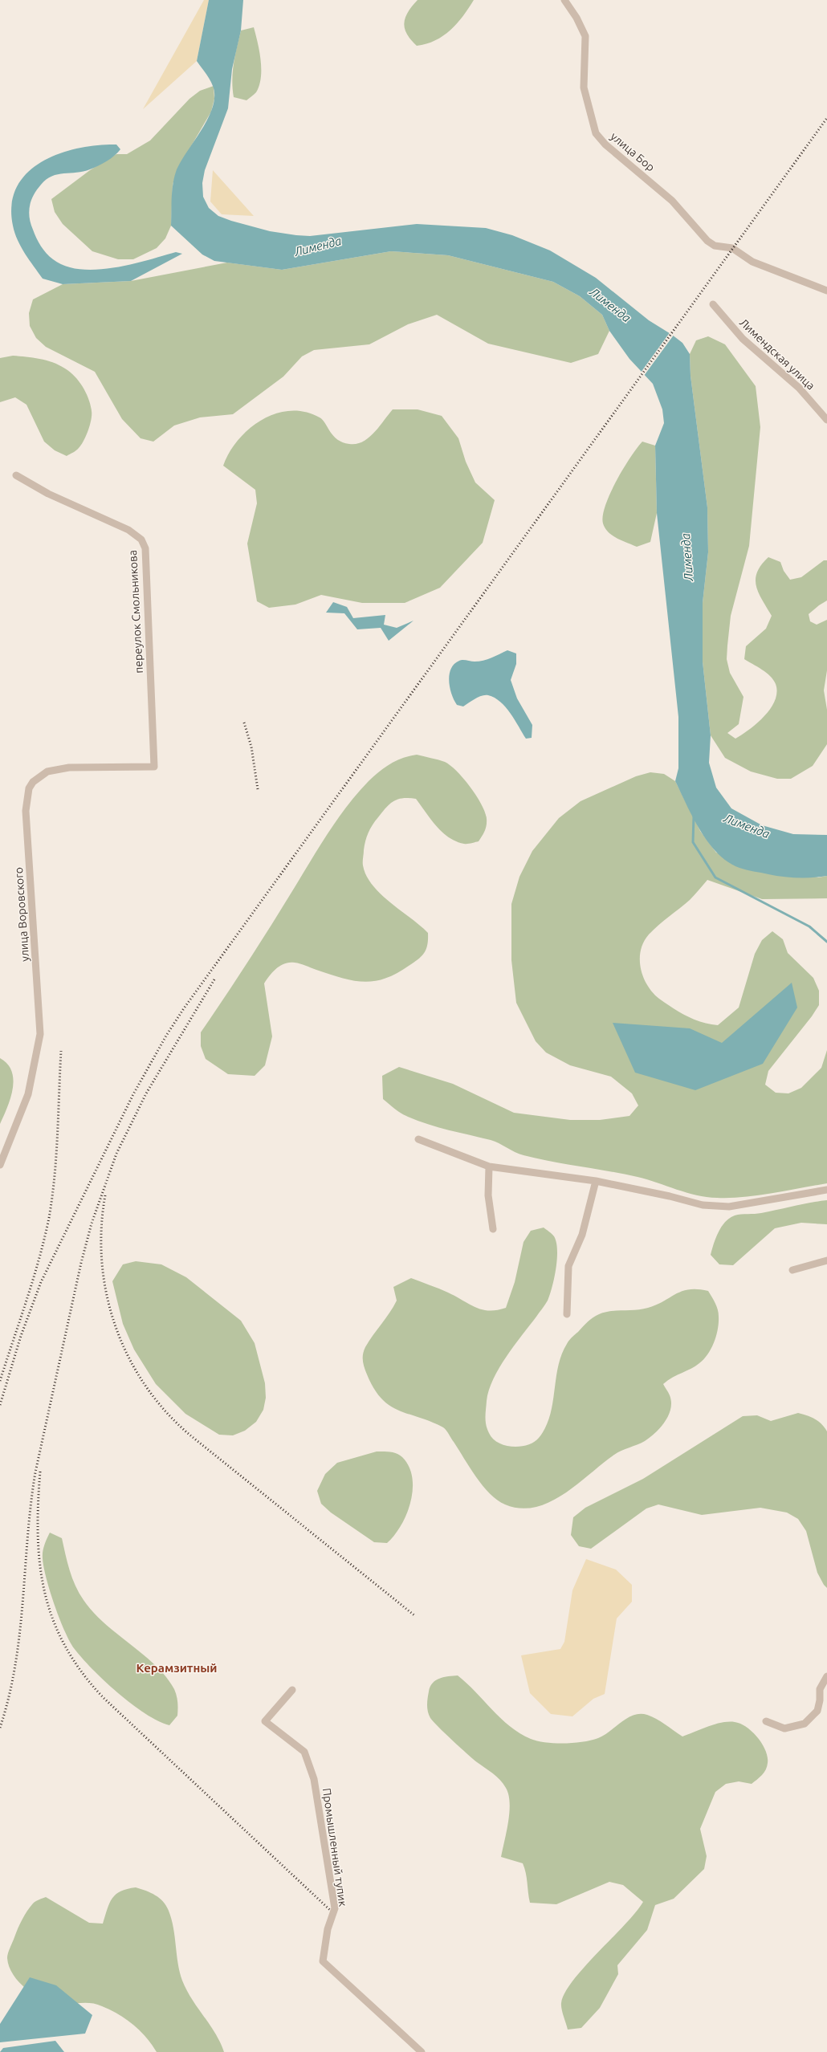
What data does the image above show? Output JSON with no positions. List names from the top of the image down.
{
  "streets": {
    "street": [
      "улица Бор",
      "Лимендская улица",
      "переулок Смольникова",
      "улица Воровского",
      "Промышленный тупик"
    ]
  },
  "crossings": [
    ["переулок Смольникова", "улица Воровского"]
  ],
  "districts": ["Керамзитный"],
  "water": ["Лименда"]
}
